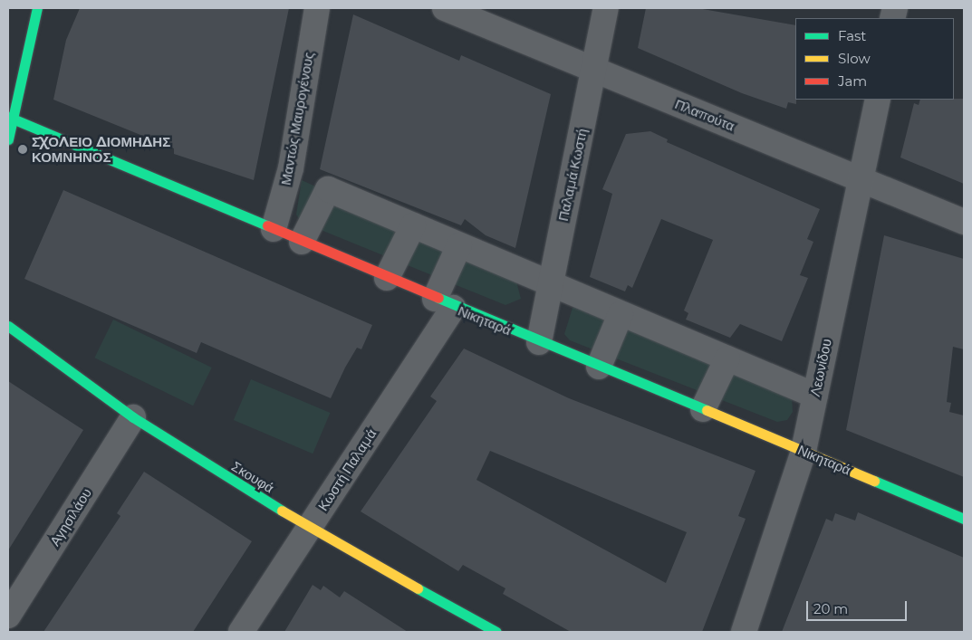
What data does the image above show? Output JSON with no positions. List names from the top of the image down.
{
  "streets": {
    "street": [
      "Πλαπούτα",
      "Μαντώς Μαυρογένους",
      "Παλαμά Κωστή",
      "Νικηταρά",
      "Λεωνίδου",
      "Κωστή Παλαμά",
      "Σκουφά",
      "Αγησιλάου"
    ]
  },
  "crossings": [
    ["Πλαπούτα", "Παλαμά Κωστή"],
    ["Πλαπούτα", "Λεωνίδου"],
    ["Μαντώς Μαυρογένους", "Νικηταρά"],
    ["Παλαμά Κωστή", "Νικηταρά"],
    ["Νικηταρά", "Λεωνίδου"],
    ["Νικηταρά", "Κωστή Παλαμά"],
    ["Κωστή Παλαμά", "Σκουφά"],
    ["Σκουφά", "Αγησιλάου"]
  ],
  "places": ["ΣΧΟΛΕΙΟ ΔΙΟΜΗΔΗΣ ΚΟΜΝΗΝΟΣ"],
  "legend": ["Fast", "Slow", "Jam"],
  "scale_bar": "20 m"
}
